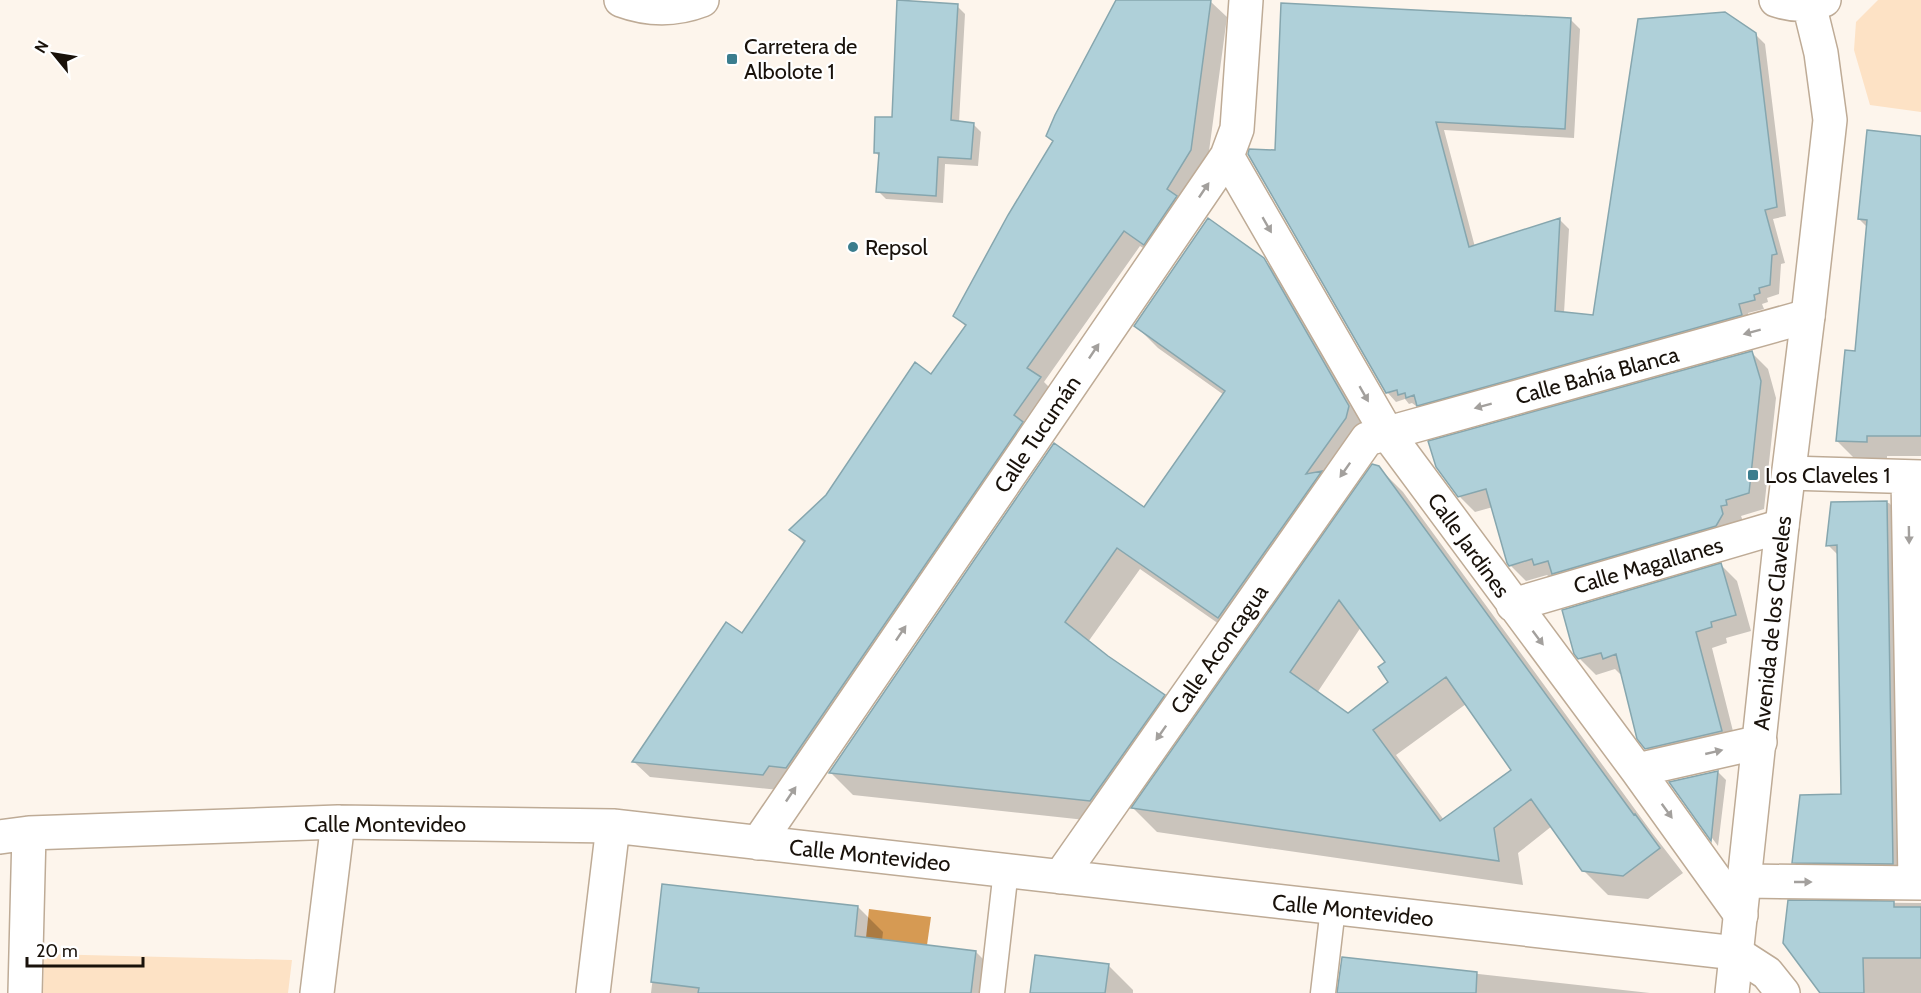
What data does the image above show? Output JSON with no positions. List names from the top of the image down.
{
  "streets": {
    "street": [
      "Calle Bahía Blanca",
      "Calle Tucumán",
      "Calle Jardines",
      "Calle Magallanes",
      "Avenida de los Claveles",
      "Calle Aconcagua",
      "Calle Montevideo"
    ]
  },
  "crossings": [
    ["Calle Bahía Blanca", "Calle Jardines"],
    ["Calle Bahía Blanca", "Avenida de los Claveles"],
    ["Calle Bahía Blanca", "Calle Aconcagua"],
    ["Calle Tucumán", "Calle Jardines"],
    ["Calle Tucumán", "Calle Montevideo"],
    ["Calle Jardines", "Calle Magallanes"],
    ["Calle Jardines", "Avenida de los Claveles"],
    ["Calle Jardines", "Calle Aconcagua"],
    ["Calle Magallanes", "Avenida de los Claveles"],
    ["Avenida de los Claveles", "Calle Montevideo"],
    ["Calle Aconcagua", "Calle Montevideo"]
  ],
  "one_way": [
    "Calle Bahía Blanca",
    "Calle Tucumán",
    "Calle Jardines",
    "Calle Aconcagua"
  ],
  "places": {
    "transit": ["Carretera de Albolote 1", "Los Claveles 1"],
    "other": ["Repsol"]
  },
  "scale_bar": "20 m",
  "north": "top left"
}
